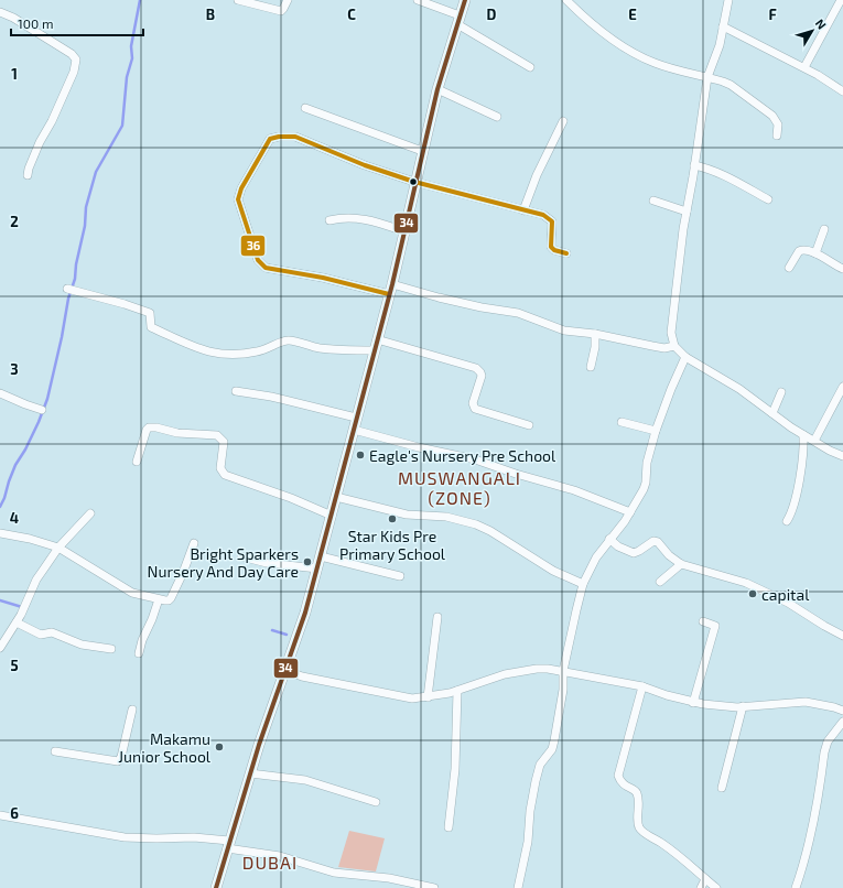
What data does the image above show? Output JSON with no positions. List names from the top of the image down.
{
  "districts": ["MUSWANGALI (ZONE)", "DUBAI"],
  "places": [
    "Eagle's Nursery Pre School",
    "Star Kids Pre Primary School",
    "Bright Sparkers Nursery And Day Care",
    "capital",
    "Makamu Junior School"
  ],
  "lines": ["transit line 34", "transit line 36"],
  "scale_bar": "100 m",
  "north": "top right",
  "grid": {
    "columns": [
      "B",
      "C",
      "D",
      "E",
      "F"
    ],
    "rows": [
      "1",
      "2",
      "3",
      "4",
      "5",
      "6"
    ]
  }
}
